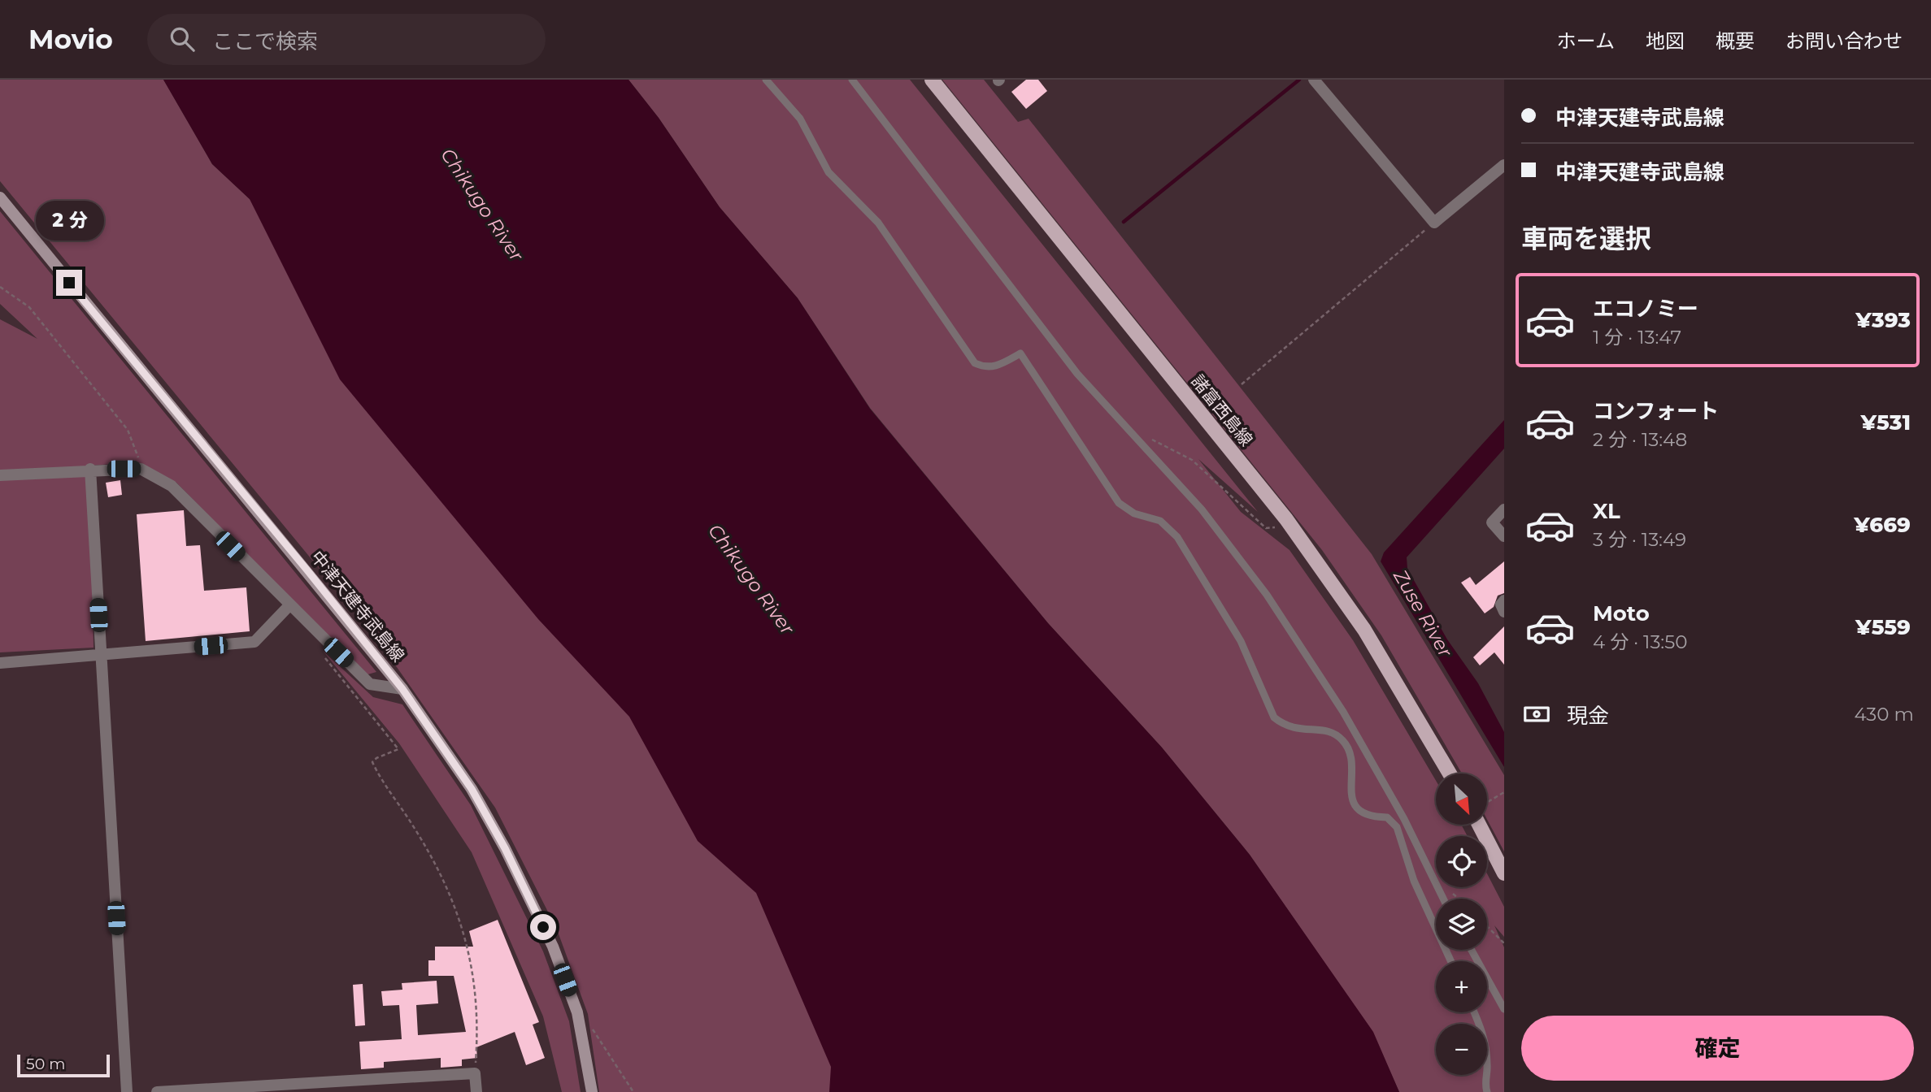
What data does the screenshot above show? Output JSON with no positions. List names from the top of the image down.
{
  "streets": {
    "main road": ["諸富西島線", "中津天建寺武島線"]
  },
  "water": ["Chikugo River", "Zuse River"],
  "scale_bar": "50 m",
  "north": "bottom right",
  "page": {
    "header": "Movio",
    "search": "ここで検索",
    "nav": [
      "ホーム",
      "地図",
      "概要",
      "お問い合わせ"
    ],
    "banner": ["中津天建寺武島線", "中津天建寺武島線"],
    "bubble": "2 分",
    "heading": "車両を選択",
    "list": [
      {
        "name": "エコノミー",
        "note": "1 分 · 13:47",
        "value": "¥393"
      },
      {
        "name": "コンフォート",
        "note": "2 分 · 13:48",
        "value": "¥531"
      },
      {
        "name": "XL",
        "note": "3 分 · 13:49",
        "value": "¥669"
      },
      {
        "name": "Moto",
        "note": "4 分 · 13:50",
        "value": "¥559"
      }
    ],
    "pay": ["現金", "430 m"],
    "map_buttons": ["+", "−"],
    "buttons": "確定",
    "scale": "50 m"
  }
}
